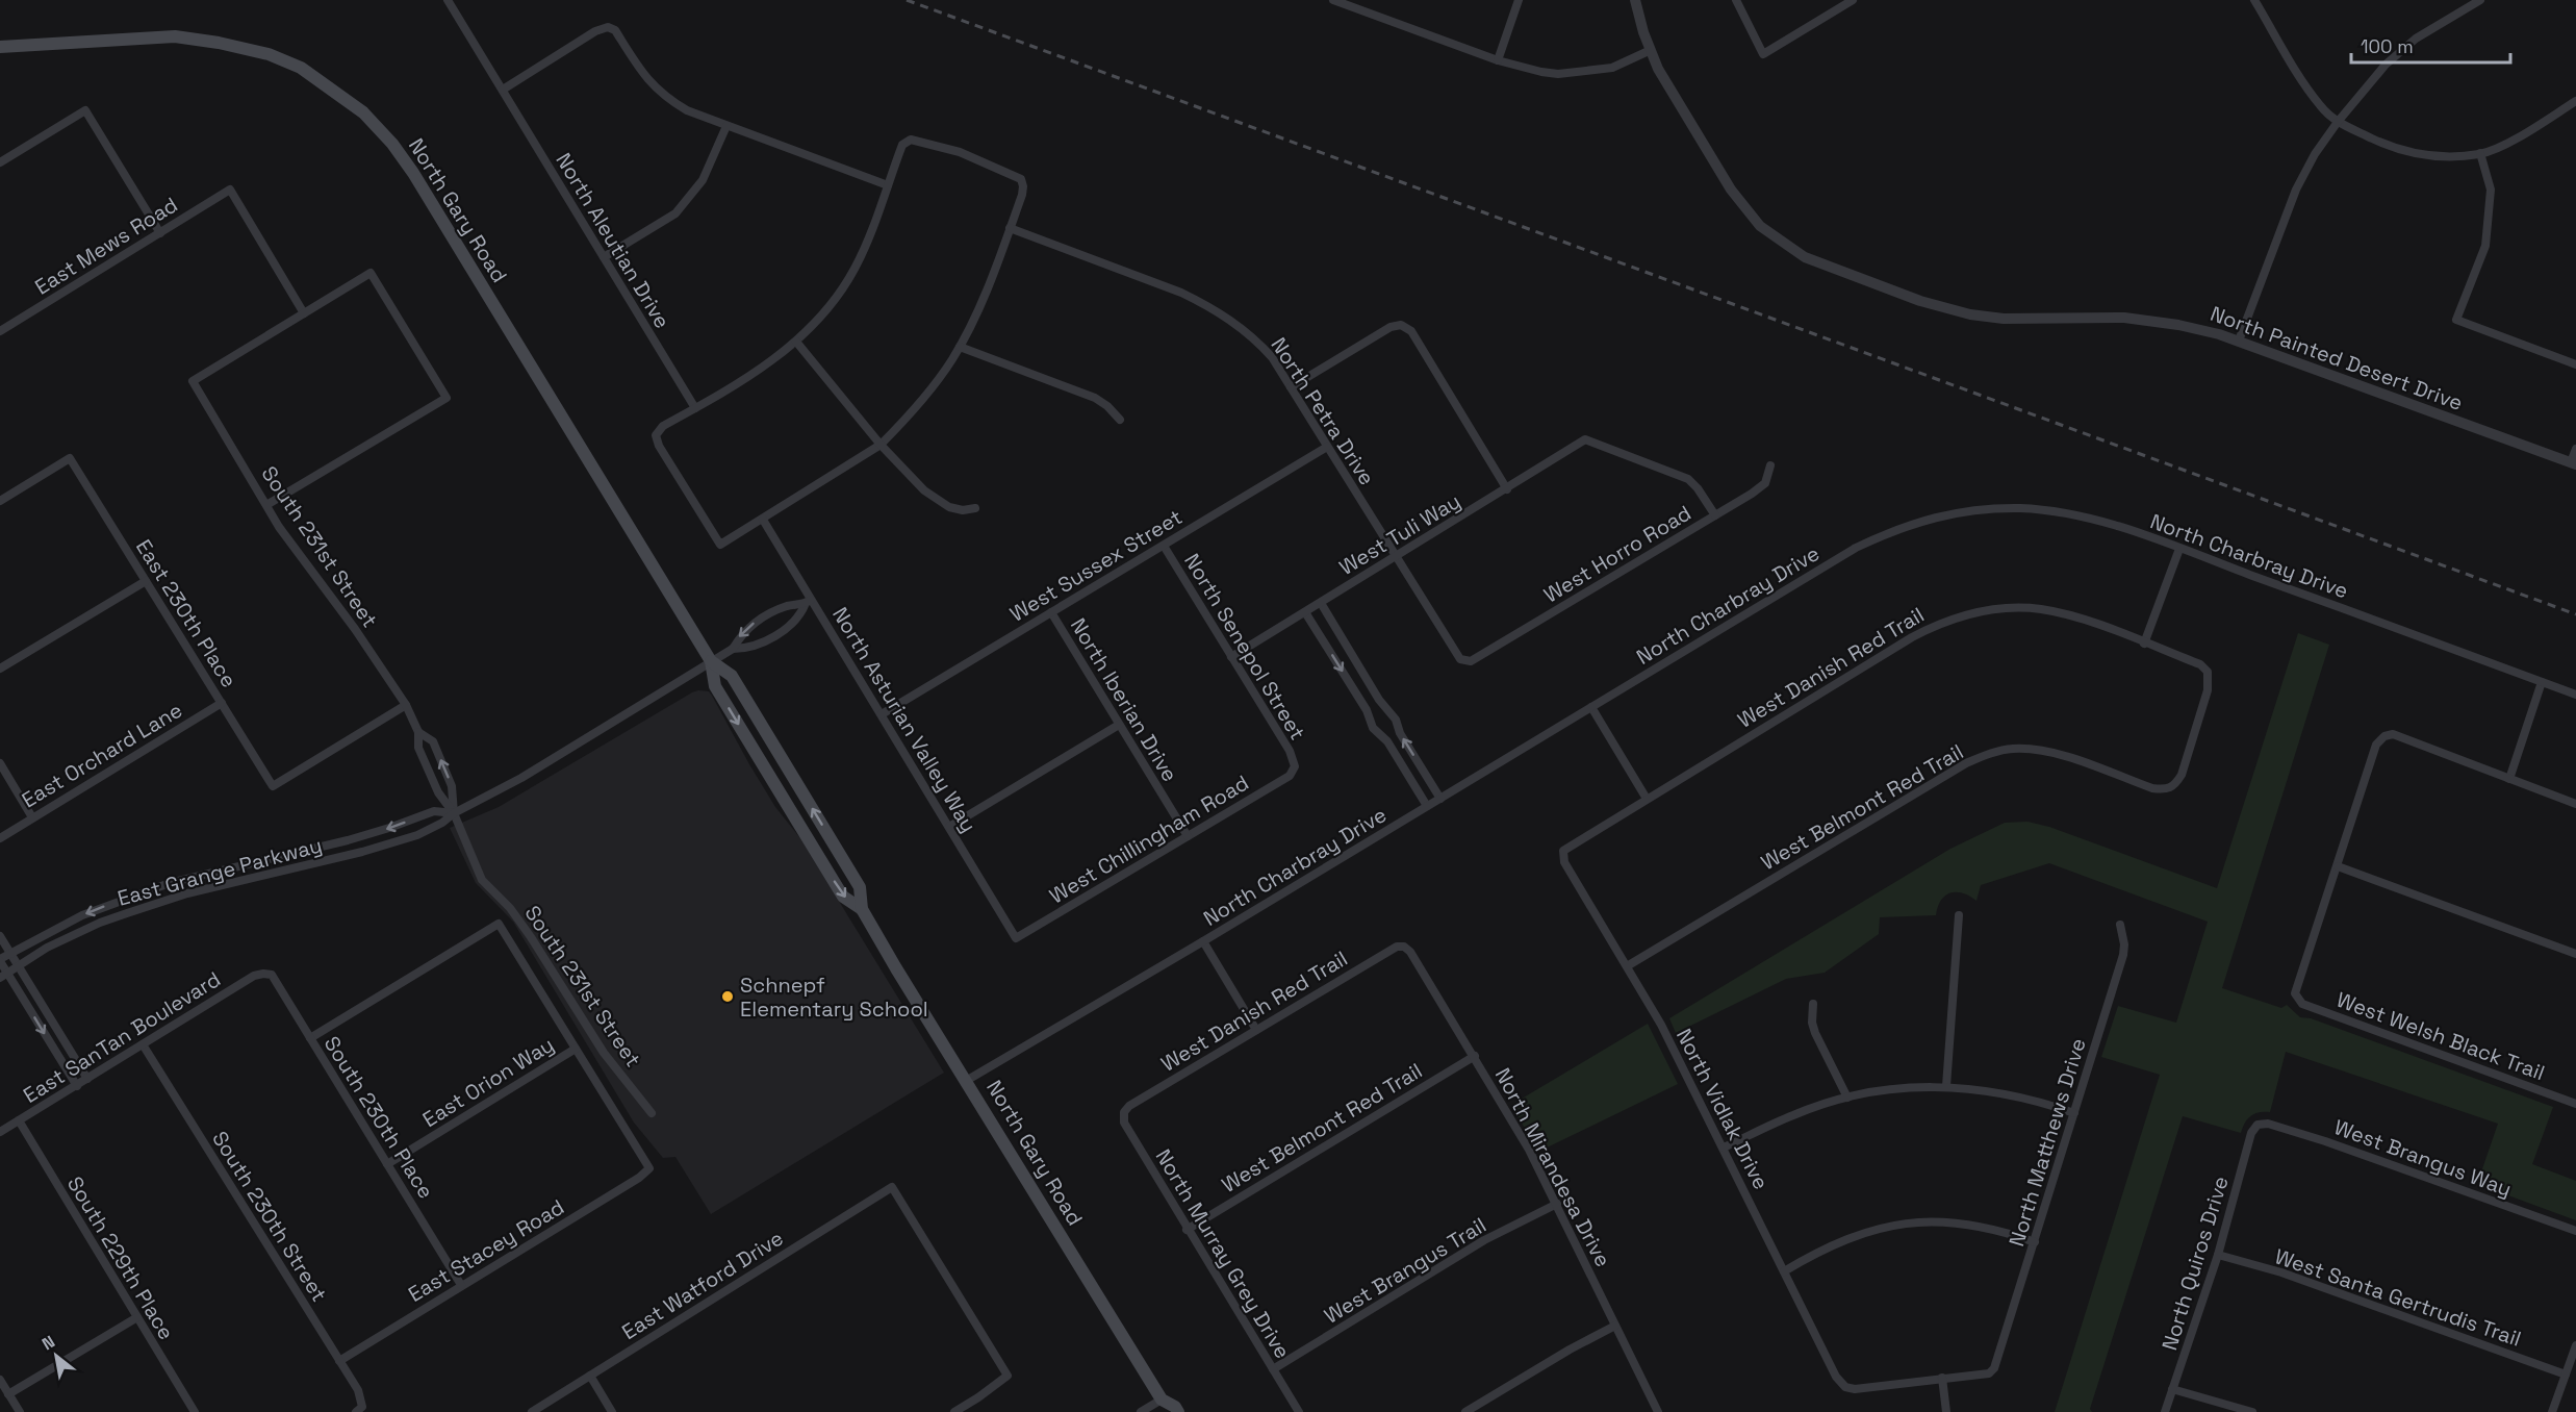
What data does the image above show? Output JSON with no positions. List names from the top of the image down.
{
  "streets": {
    "main road": ["North Gary Road"],
    "street": [
      "North Aleutian Drive",
      "East Mews Road",
      "North Painted Desert Drive",
      "North Petra Drive",
      "West Tuli Way",
      "South 231st Street",
      "West Horro Road",
      "North Charbray Drive",
      "West Sussex Street",
      "East 230th Place",
      "North Senepol Street",
      "West Danish Red Trail",
      "North Iberian Drive",
      "North Asturian Valley Way",
      "East Orchard Lane",
      "West Belmont Red Trail",
      "West Chillingham Road",
      "East Grange Parkway",
      "West Welsh Black Trail",
      "East SanTan Boulevard",
      "East Orion Way",
      "North Vidlak Drive",
      "South 230th Place",
      "North Matthews Drive",
      "West Brangus Way",
      "North Mirandesa Drive",
      "South 230th Street",
      "East Stacey Road",
      "North Murray Grey Drive",
      "South 229th Place",
      "North Quiros Drive",
      "West Brangus Trail",
      "East Watford Drive",
      "West Santa Gertrudis Trail"
    ]
  },
  "crossings": [
    ["North Gary Road", "North Charbray Drive"],
    ["North Gary Road", "East Grange Parkway"],
    ["East Mews Road", "South 231st Street"],
    ["North Petra Drive", "West Tuli Way"],
    ["North Petra Drive", "West Horro Road"],
    ["North Petra Drive", "West Sussex Street"],
    ["West Tuli Way", "West Horro Road"],
    ["West Tuli Way", "North Senepol Street"],
    ["South 231st Street", "East 230th Place"],
    ["South 231st Street", "East Grange Parkway"],
    ["South 231st Street", "East Orion Way"],
    ["South 231st Street", "South 230th Place"],
    ["South 231st Street", "East Stacey Road"],
    ["West Sussex Street", "North Senepol Street"],
    ["West Sussex Street", "North Iberian Drive"],
    ["West Sussex Street", "North Asturian Valley Way"],
    ["East 230th Place", "East Orchard Lane"],
    ["North Senepol Street", "West Chillingham Road"],
    ["West Danish Red Trail", "West Belmont Red Trail"],
    ["West Danish Red Trail", "North Vidlak Drive"],
    ["West Danish Red Trail", "North Mirandesa Drive"],
    ["West Danish Red Trail", "North Murray Grey Drive"],
    ["North Iberian Drive", "West Chillingham Road"],
    ["North Asturian Valley Way", "West Chillingham Road"],
    ["West Belmont Red Trail", "North Vidlak Drive"],
    ["West Belmont Red Trail", "North Mirandesa Drive"],
    ["West Belmont Red Trail", "North Murray Grey Drive"],
    ["East SanTan Boulevard", "South 230th Place"],
    ["East SanTan Boulevard", "South 230th Street"],
    ["East SanTan Boulevard", "South 229th Place"],
    ["East Orion Way", "South 230th Place"],
    ["North Vidlak Drive", "North Matthews Drive"],
    ["South 230th Place", "East Stacey Road"],
    ["West Brangus Way", "North Quiros Drive"],
    ["North Mirandesa Drive", "West Brangus Trail"],
    ["South 230th Street", "East Stacey Road"],
    ["North Murray Grey Drive", "West Brangus Trail"],
    ["North Quiros Drive", "West Santa Gertrudis Trail"]
  ],
  "places": ["Schnepf Elementary School"],
  "scale_bar": "100 m",
  "north": "top left"
}
